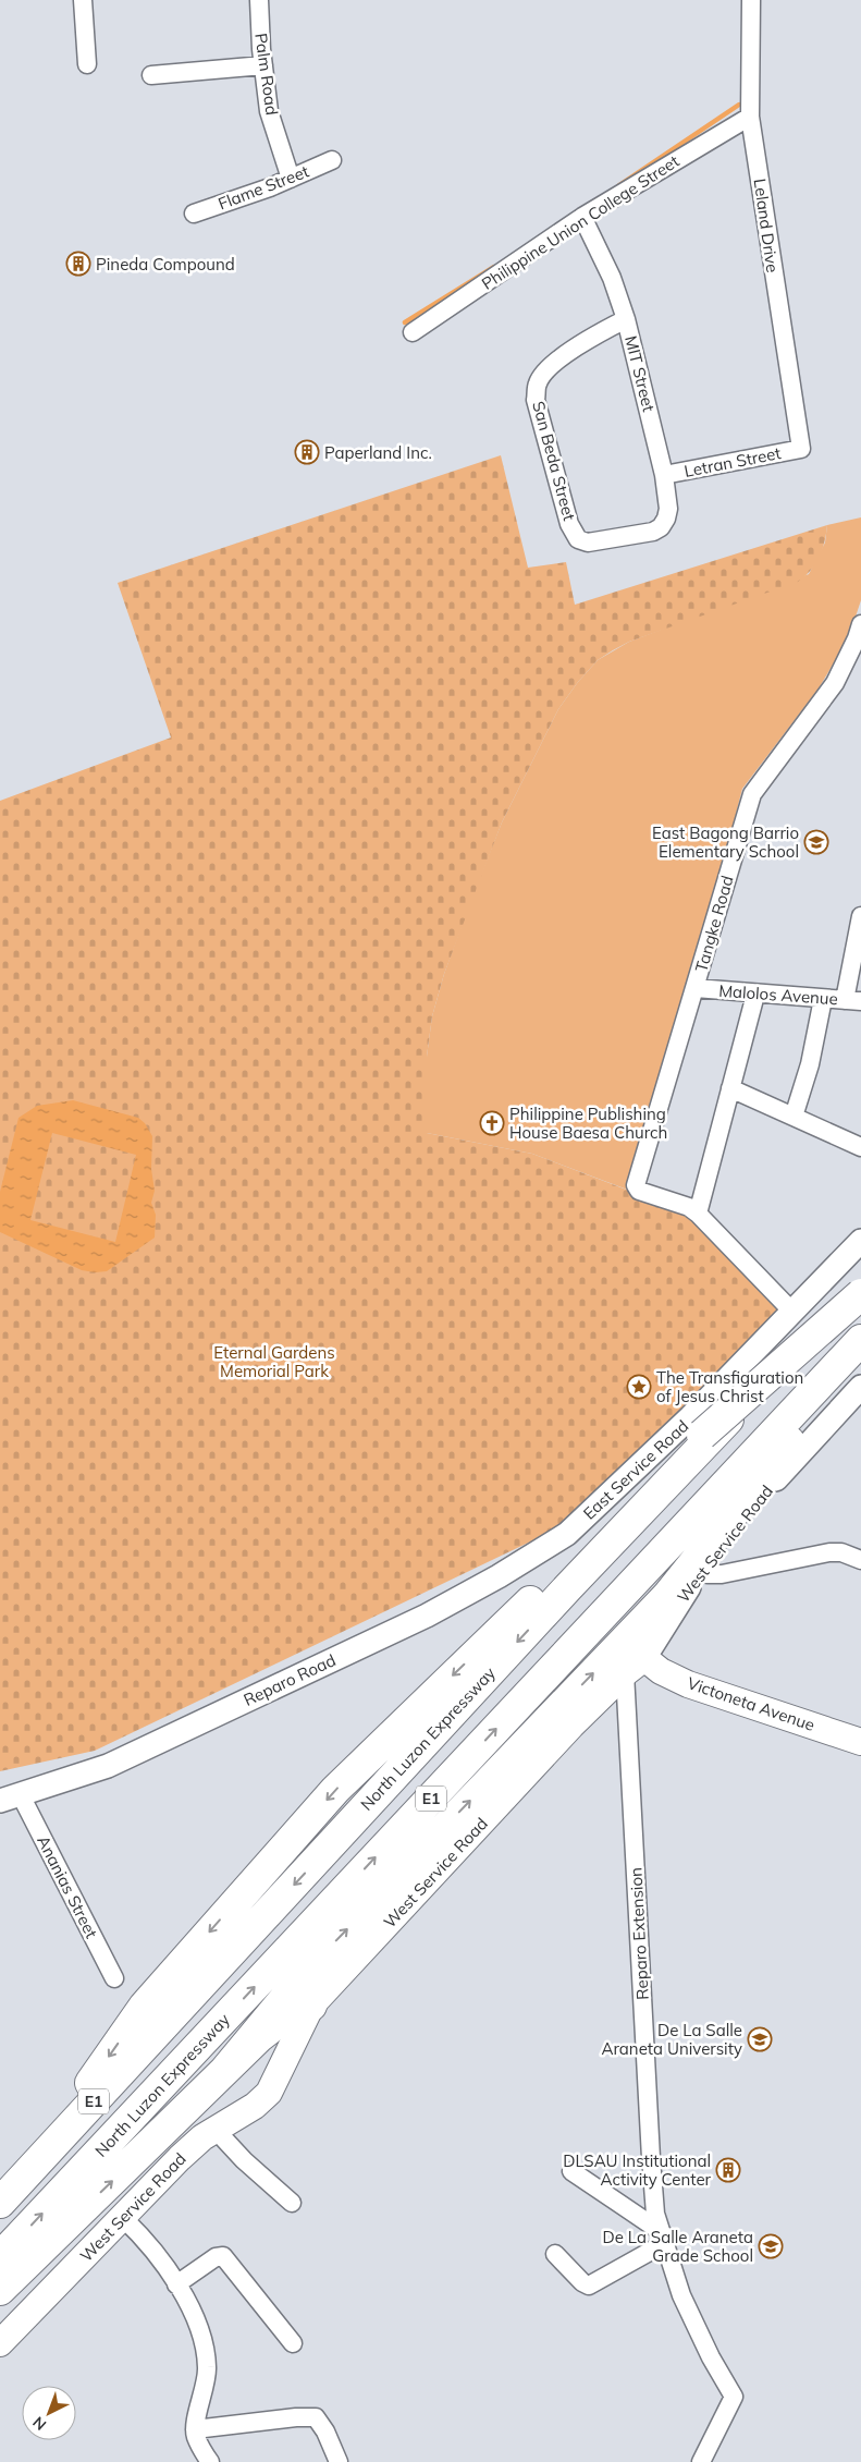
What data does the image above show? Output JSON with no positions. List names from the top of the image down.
{
  "streets": {
    "highway": ["North Luzon Expressway", "E1"],
    "main road": ["West Service Road", "Victoneta Avenue"],
    "street": [
      "Palm Road",
      "Flame Street",
      "Philippine Union College Street",
      "Leland Drive",
      "MIT Street",
      "San Beda Street",
      "Letran Street",
      "Tangke Road",
      "Malolos Avenue",
      "East Service Road",
      "Reparo Road",
      "Ananias Street",
      "Reparo Extension"
    ]
  },
  "crossings": [
    ["Palm Road", "Flame Street"],
    ["Philippine Union College Street", "Leland Drive"],
    ["Philippine Union College Street", "MIT Street"],
    ["Leland Drive", "Letran Street"],
    ["MIT Street", "San Beda Street"],
    ["MIT Street", "Letran Street"],
    ["Tangke Road", "Malolos Avenue"],
    ["East Service Road", "Reparo Road"],
    ["West Service Road", "Victoneta Avenue"],
    ["West Service Road", "Reparo Extension"],
    ["Reparo Road", "Ananias Street"]
  ],
  "parks": ["Eternal Gardens Memorial Park"],
  "places": {
    "building": ["Pineda Compound", "Paperland Inc.", "DLSAU Institutional Activity Center"],
    "school or university": ["East Bagong Barrio Elementary School", "De La Salle Araneta University", "De La Salle Araneta Grade School"],
    "church": ["Philippine Publishing House Baesa Church"],
    "place": ["The Transfiguration of Jesus Christ"]
  },
  "north": "bottom left"
}
